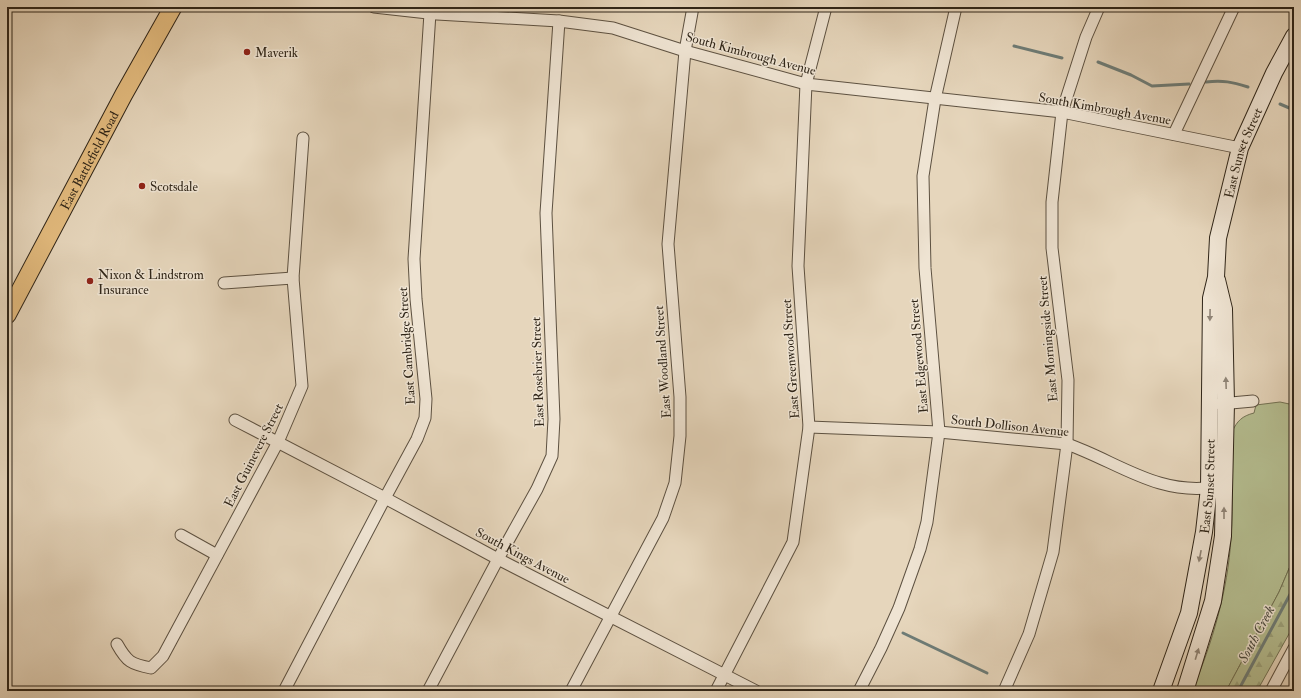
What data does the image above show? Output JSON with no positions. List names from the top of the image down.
{
  "streets": {
    "main road": ["East Sunset Street", "East Battlefield Road"],
    "street": [
      "South Kimbrough Avenue",
      "East Morningside Street",
      "East Cambridge Street",
      "East Edgewood Street",
      "East Greenwood Street",
      "East Woodland Street",
      "East Rosebrier Street",
      "South Dollison Avenue",
      "East Guinevere Street",
      "South Kings Avenue"
    ]
  },
  "crossings": [
    ["South Kimbrough Avenue", "East Sunset Street"],
    ["South Kimbrough Avenue", "East Morningside Street"],
    ["South Kimbrough Avenue", "East Cambridge Street"],
    ["South Kimbrough Avenue", "East Edgewood Street"],
    ["South Kimbrough Avenue", "East Greenwood Street"],
    ["South Kimbrough Avenue", "East Woodland Street"],
    ["South Kimbrough Avenue", "East Rosebrier Street"],
    ["East Sunset Street", "South Dollison Avenue"],
    ["East Morningside Street", "South Dollison Avenue"],
    ["East Cambridge Street", "South Kings Avenue"],
    ["East Edgewood Street", "South Dollison Avenue"],
    ["East Greenwood Street", "South Dollison Avenue"],
    ["East Greenwood Street", "South Kings Avenue"],
    ["East Woodland Street", "South Kings Avenue"],
    ["East Rosebrier Street", "South Kings Avenue"],
    ["East Guinevere Street", "South Kings Avenue"]
  ],
  "water": ["South Creek"],
  "places": ["Maverik", "Scotsdale", "Nixon & Lindstrom Insurance"]
}
